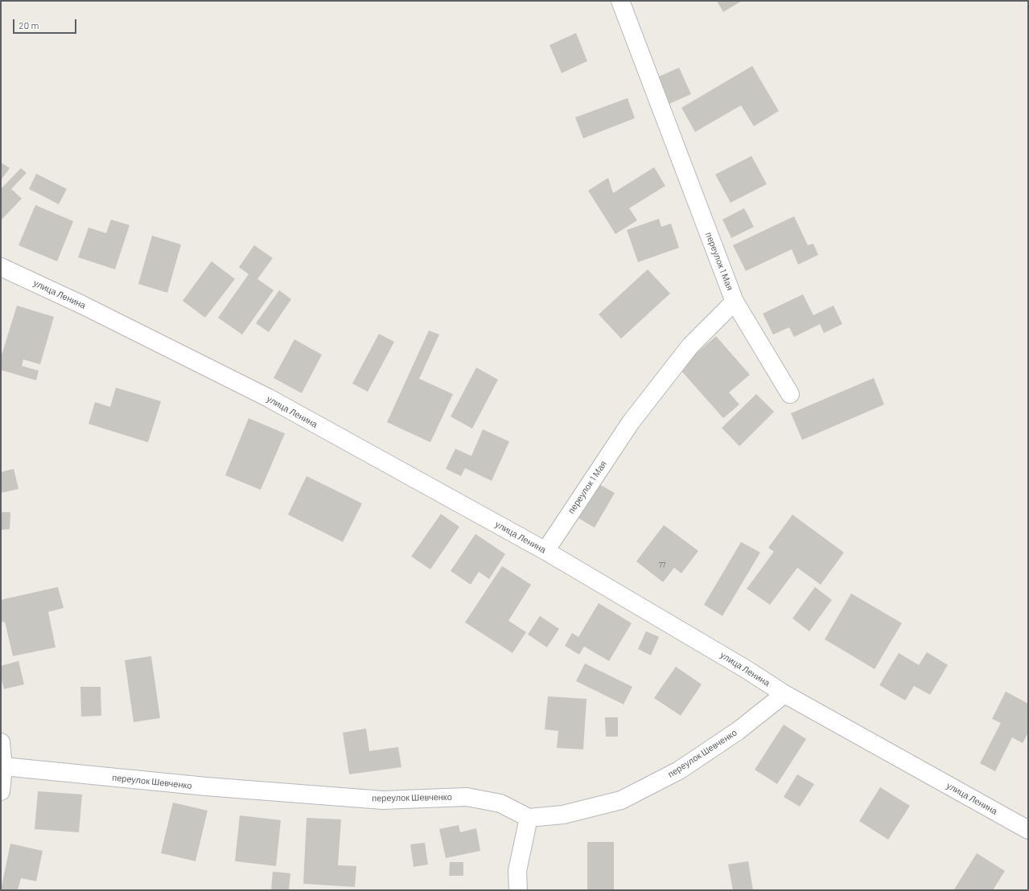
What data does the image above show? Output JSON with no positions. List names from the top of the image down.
{
  "streets": {
    "street": ["переулок 1 Мая", "улица Ленина", "переулок Шевченко"]
  },
  "crossings": [
    ["переулок 1 Мая", "улица Ленина"],
    ["улица Ленина", "переулок Шевченко"]
  ],
  "house_numbers": ["77"],
  "scale_bar": "20 m"
}
